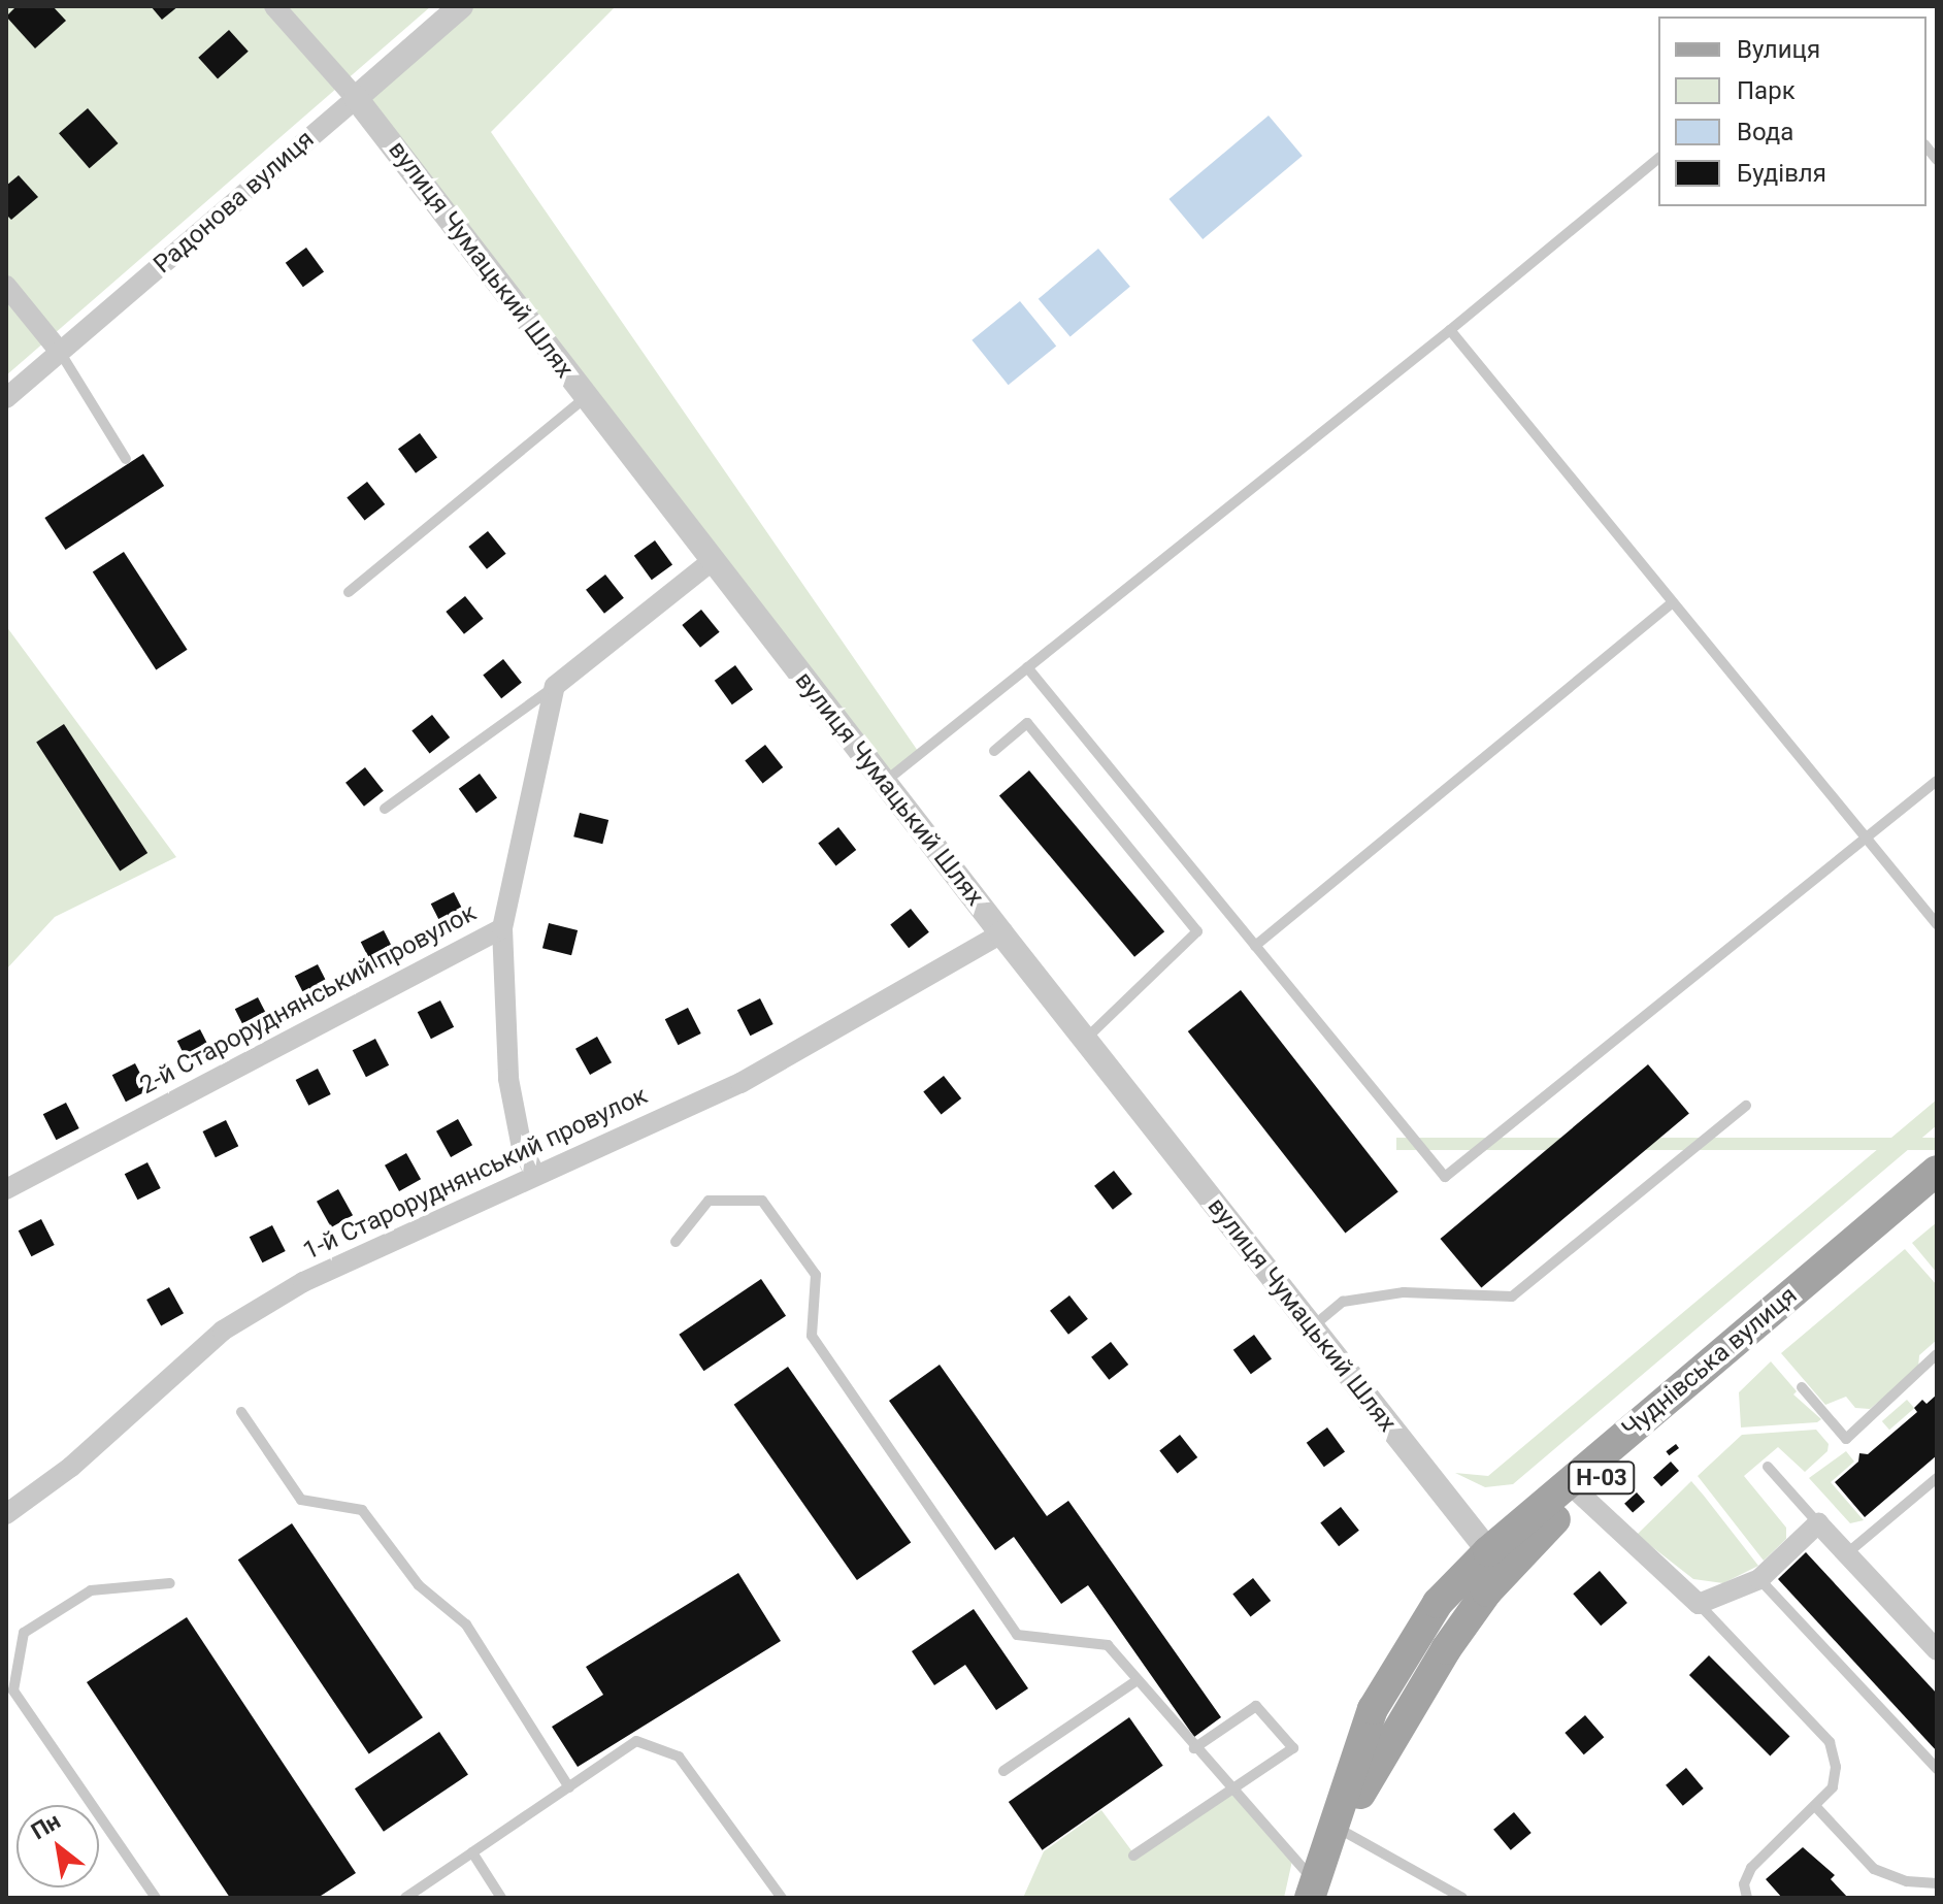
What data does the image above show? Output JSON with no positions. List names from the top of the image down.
{
  "streets": {
    "main road": ["Чуднівська вулиця", "Н-03"],
    "street": [
      "Радонова вулиця",
      "вулиця Чумацький Шлях",
      "2-й Староруднянський провулок",
      "1-й Староруднянський провулок"
    ]
  },
  "crossings": [
    ["Радонова вулиця", "вулиця Чумацький Шлях"],
    ["вулиця Чумацький Шлях", "1-й Староруднянський провулок"],
    ["вулиця Чумацький Шлях", "Чуднівська вулиця"]
  ],
  "legend": [
    "Вулиця",
    "Парк",
    "Вода",
    "Будівля"
  ],
  "north": "top left"
}
